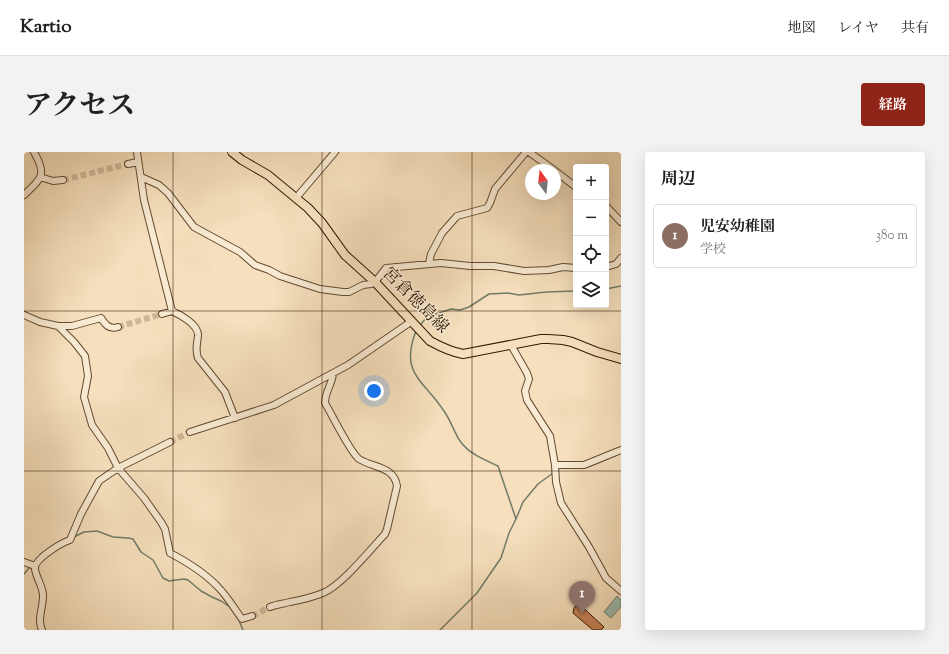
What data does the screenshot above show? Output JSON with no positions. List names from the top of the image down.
{
  "streets": {
    "main road": ["宮倉徳島線"]
  },
  "north": "top",
  "page": {
    "header": "Kartio",
    "nav": ["地図", "レイヤ", "共有"],
    "title": "アクセス",
    "buttons": "経路",
    "heading": "周辺",
    "map_buttons": ["+", "−"],
    "list": [
      {
        "mark": "1",
        "name": "児安幼稚園",
        "note": "学校",
        "value": "380 m"
      }
    ],
    "pins": "1"
  }
}
